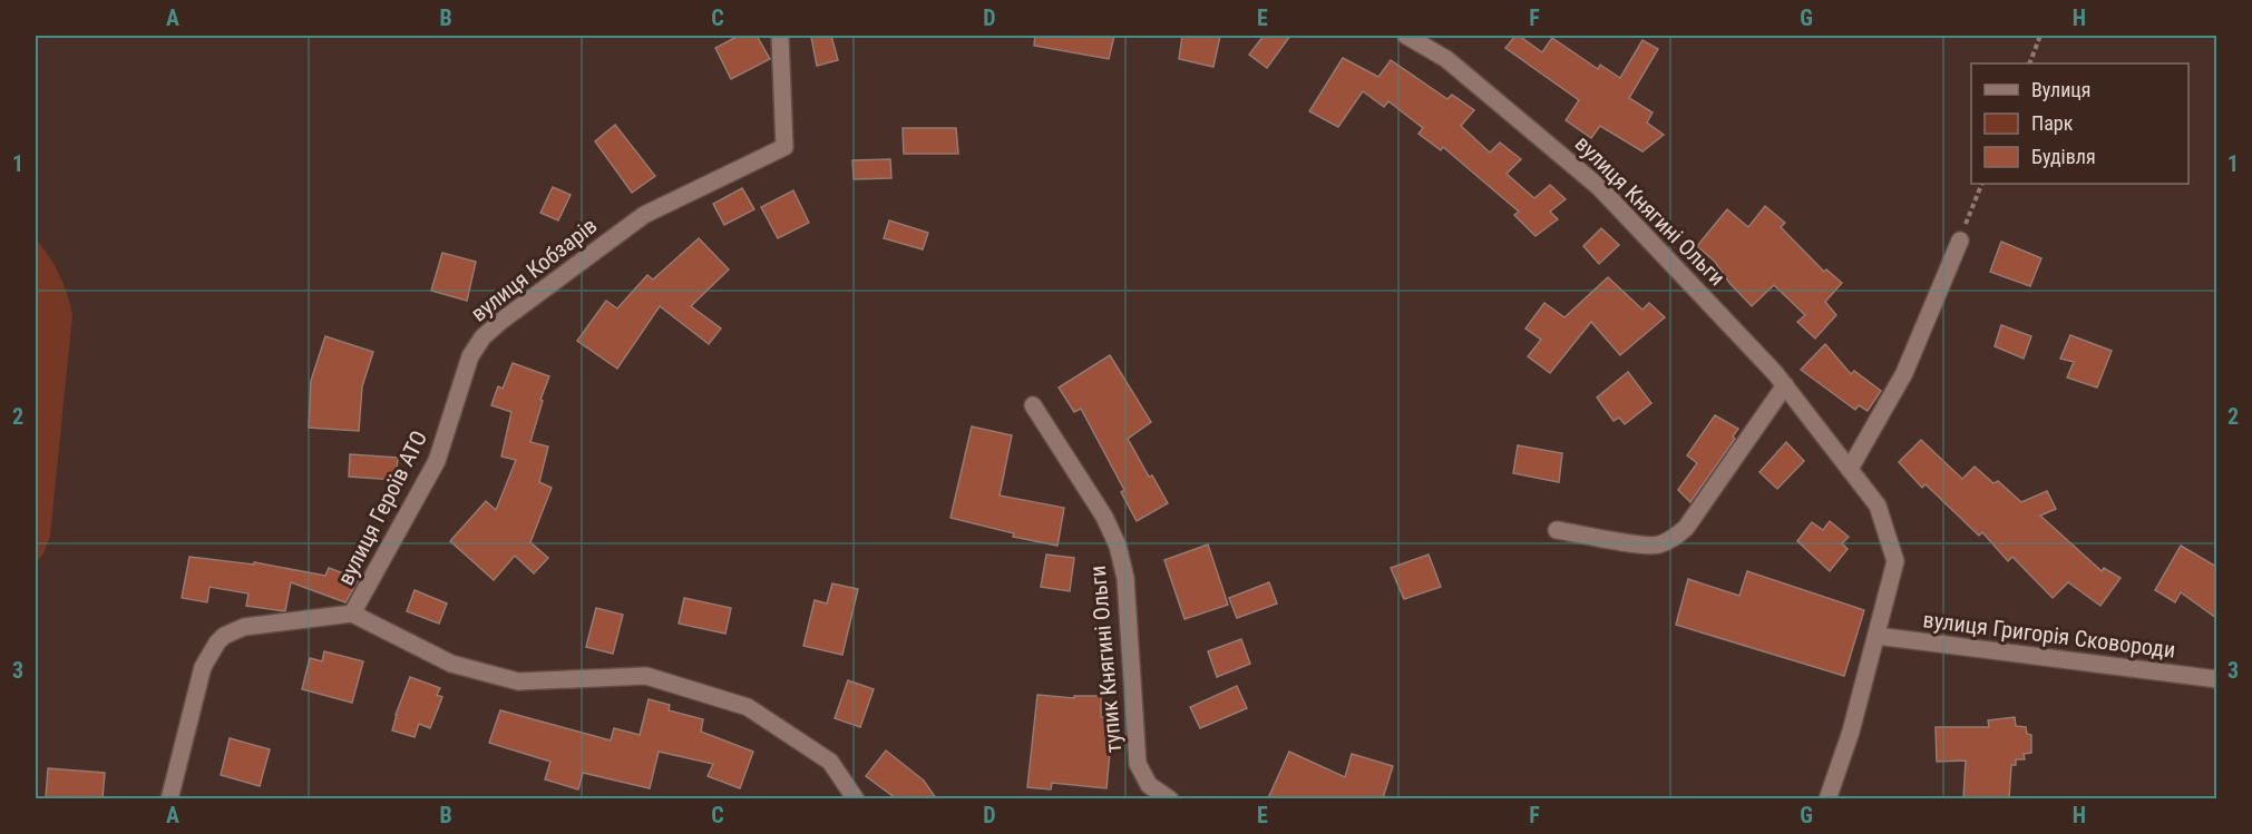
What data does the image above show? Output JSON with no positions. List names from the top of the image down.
{
  "streets": {
    "street": [
      "вулиця Княгині Ольги",
      "вулиця Героїв АТО",
      "вулиця Григорія Сковороди",
      "тупик Княгині Ольги"
    ]
  },
  "crossings": [
    ["вулиця Княгині Ольги", "вулиця Григорія Сковороди"]
  ],
  "legend": ["Вулиця", "Парк", "Будівля"],
  "grid": {
    "columns": [
      "A",
      "B",
      "C",
      "D",
      "E",
      "F",
      "G",
      "H"
    ],
    "rows": ["1", "2", "3"]
  }
}
